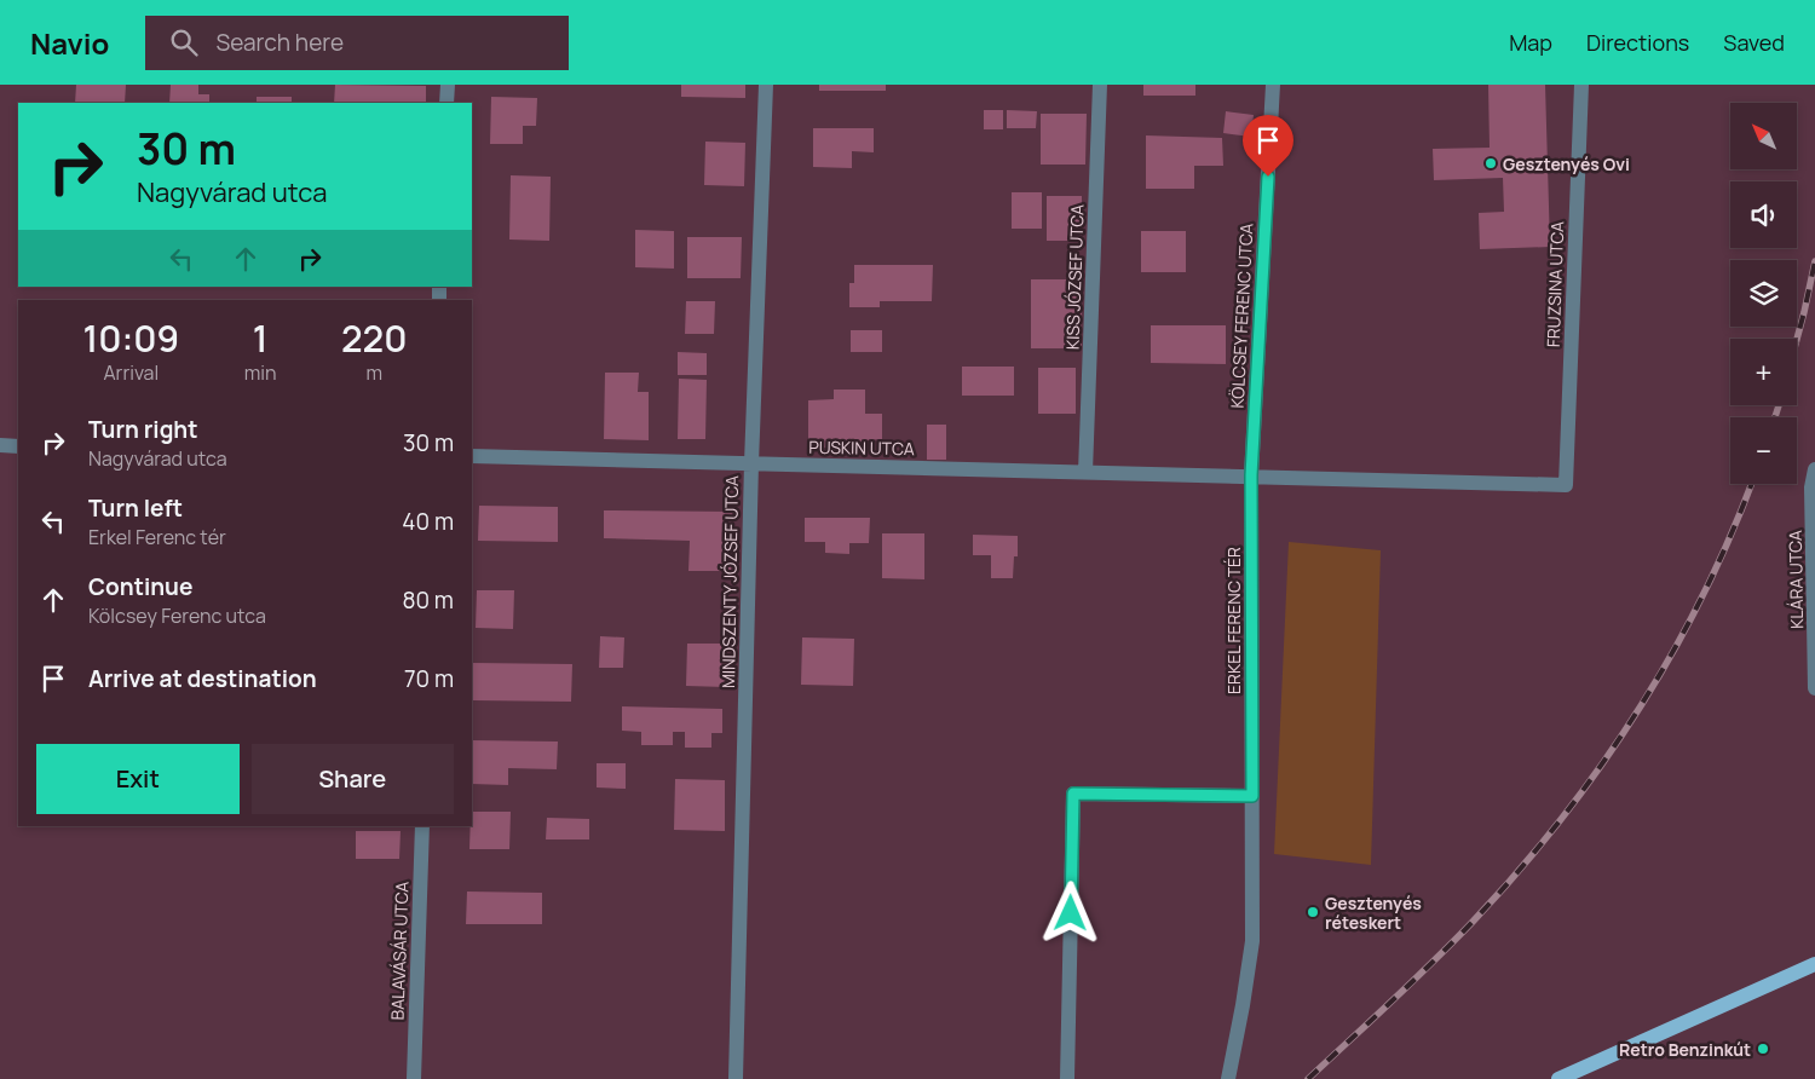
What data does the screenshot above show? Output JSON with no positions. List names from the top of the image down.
{
  "streets": {
    "street": [
      "KISS JÓZSEF UTCA",
      "FRUZSINA UTCA",
      "KÖLCSEY FERENC UTCA",
      "PUSKIN UTCA",
      "KLÁRA UTCA",
      "MINDSZENTY JÓZSEF UTCA",
      "ERKEL FERENC TÉR",
      "BALAVÁSÁR UTCA"
    ]
  },
  "crossings": [
    ["KISS JÓZSEF UTCA", "PUSKIN UTCA"],
    ["FRUZSINA UTCA", "KÖLCSEY FERENC UTCA"],
    ["FRUZSINA UTCA", "PUSKIN UTCA"],
    ["FRUZSINA UTCA", "ERKEL FERENC TÉR"],
    ["KÖLCSEY FERENC UTCA", "PUSKIN UTCA"],
    ["KÖLCSEY FERENC UTCA", "ERKEL FERENC TÉR"],
    ["PUSKIN UTCA", "MINDSZENTY JÓZSEF UTCA"],
    ["PUSKIN UTCA", "ERKEL FERENC TÉR"]
  ],
  "places": ["Gesztenyés Ovi", "Gesztenyés réteskert", "Retro Benzinkút"],
  "north": "top left",
  "page": {
    "header": "Navio",
    "search": "Search here",
    "nav": ["Map", "Directions", "Saved"],
    "map_buttons": ["+", "−"],
    "turn": ["30 m", "Nagyvárad utca"],
    "eta": [
      "10:09",
      "Arrival",
      "1",
      "min",
      "220",
      "m"
    ],
    "list": [
      {
        "name": "Turn right",
        "note": "Nagyvárad utca",
        "value": "30 m"
      },
      {
        "name": "Turn left",
        "note": "Erkel Ferenc tér",
        "value": "40 m"
      },
      {
        "name": "Continue",
        "note": "Kölcsey Ferenc utca",
        "value": "80 m"
      },
      {
        "name": "Arrive at destination",
        "value": "70 m"
      }
    ],
    "buttons": ["Exit", "Share"]
  }
}
